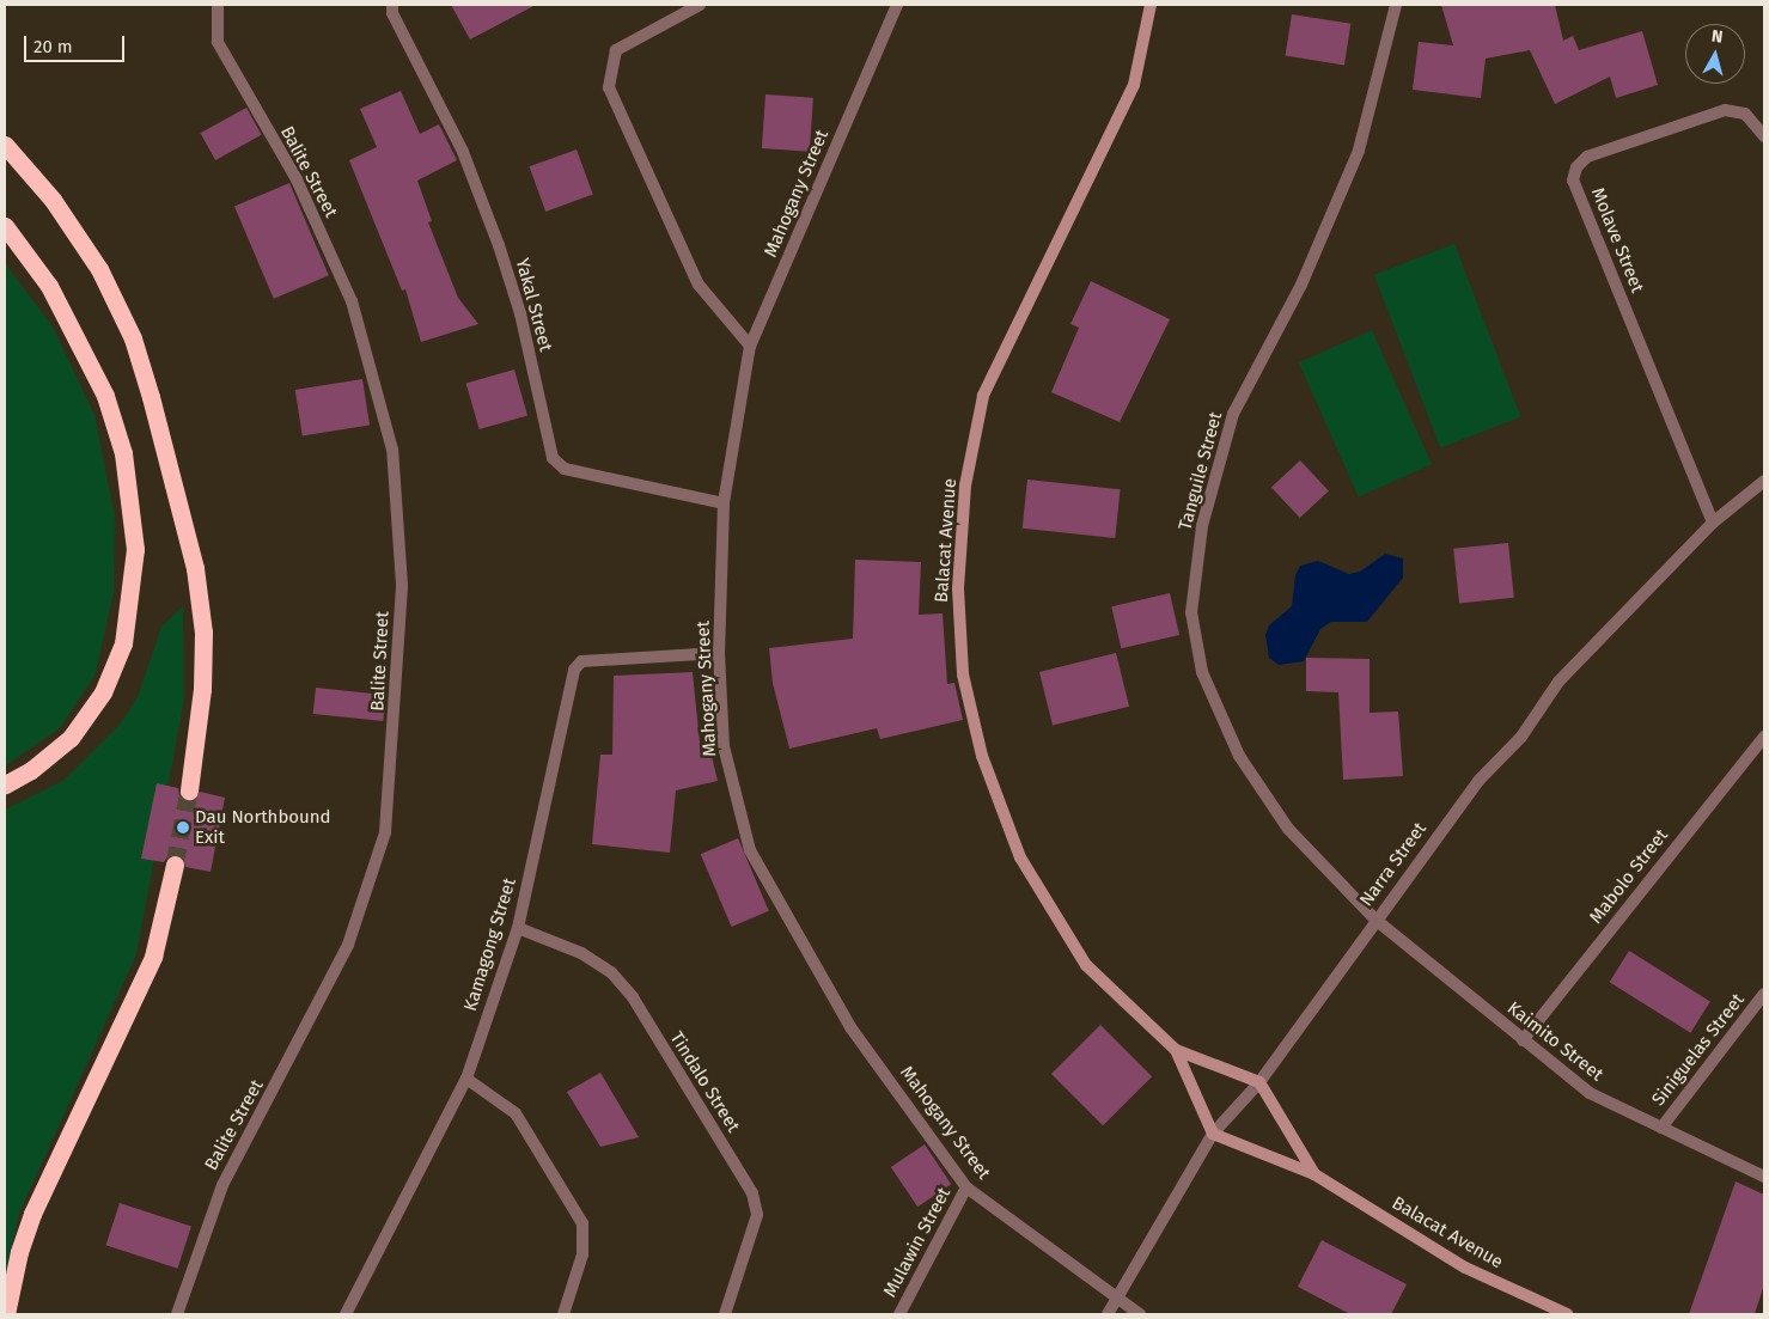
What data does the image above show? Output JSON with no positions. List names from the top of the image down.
{
  "streets": {
    "street": [
      "Balite Street",
      "Mahogany Street",
      "Molave Street",
      "Yakal Street",
      "Tanguile Street",
      "Balacat Avenue",
      "Narra Street",
      "Mabolo Street",
      "Kamagong Street",
      "Kaimito Street",
      "Siniguelas Street",
      "Tindalo Street",
      "Mulawin Street"
    ]
  },
  "crossings": [
    ["Mahogany Street", "Yakal Street"],
    ["Mahogany Street", "Narra Street"],
    ["Mahogany Street", "Kamagong Street"],
    ["Mahogany Street", "Mulawin Street"],
    ["Molave Street", "Narra Street"],
    ["Tanguile Street", "Narra Street"],
    ["Tanguile Street", "Kaimito Street"],
    ["Balacat Avenue", "Narra Street"],
    ["Narra Street", "Kaimito Street"],
    ["Mabolo Street", "Kaimito Street"],
    ["Kamagong Street", "Tindalo Street"],
    ["Kaimito Street", "Siniguelas Street"]
  ],
  "places": ["Dau Northbound Exit"],
  "scale_bar": "20 m",
  "north": "top"
}
